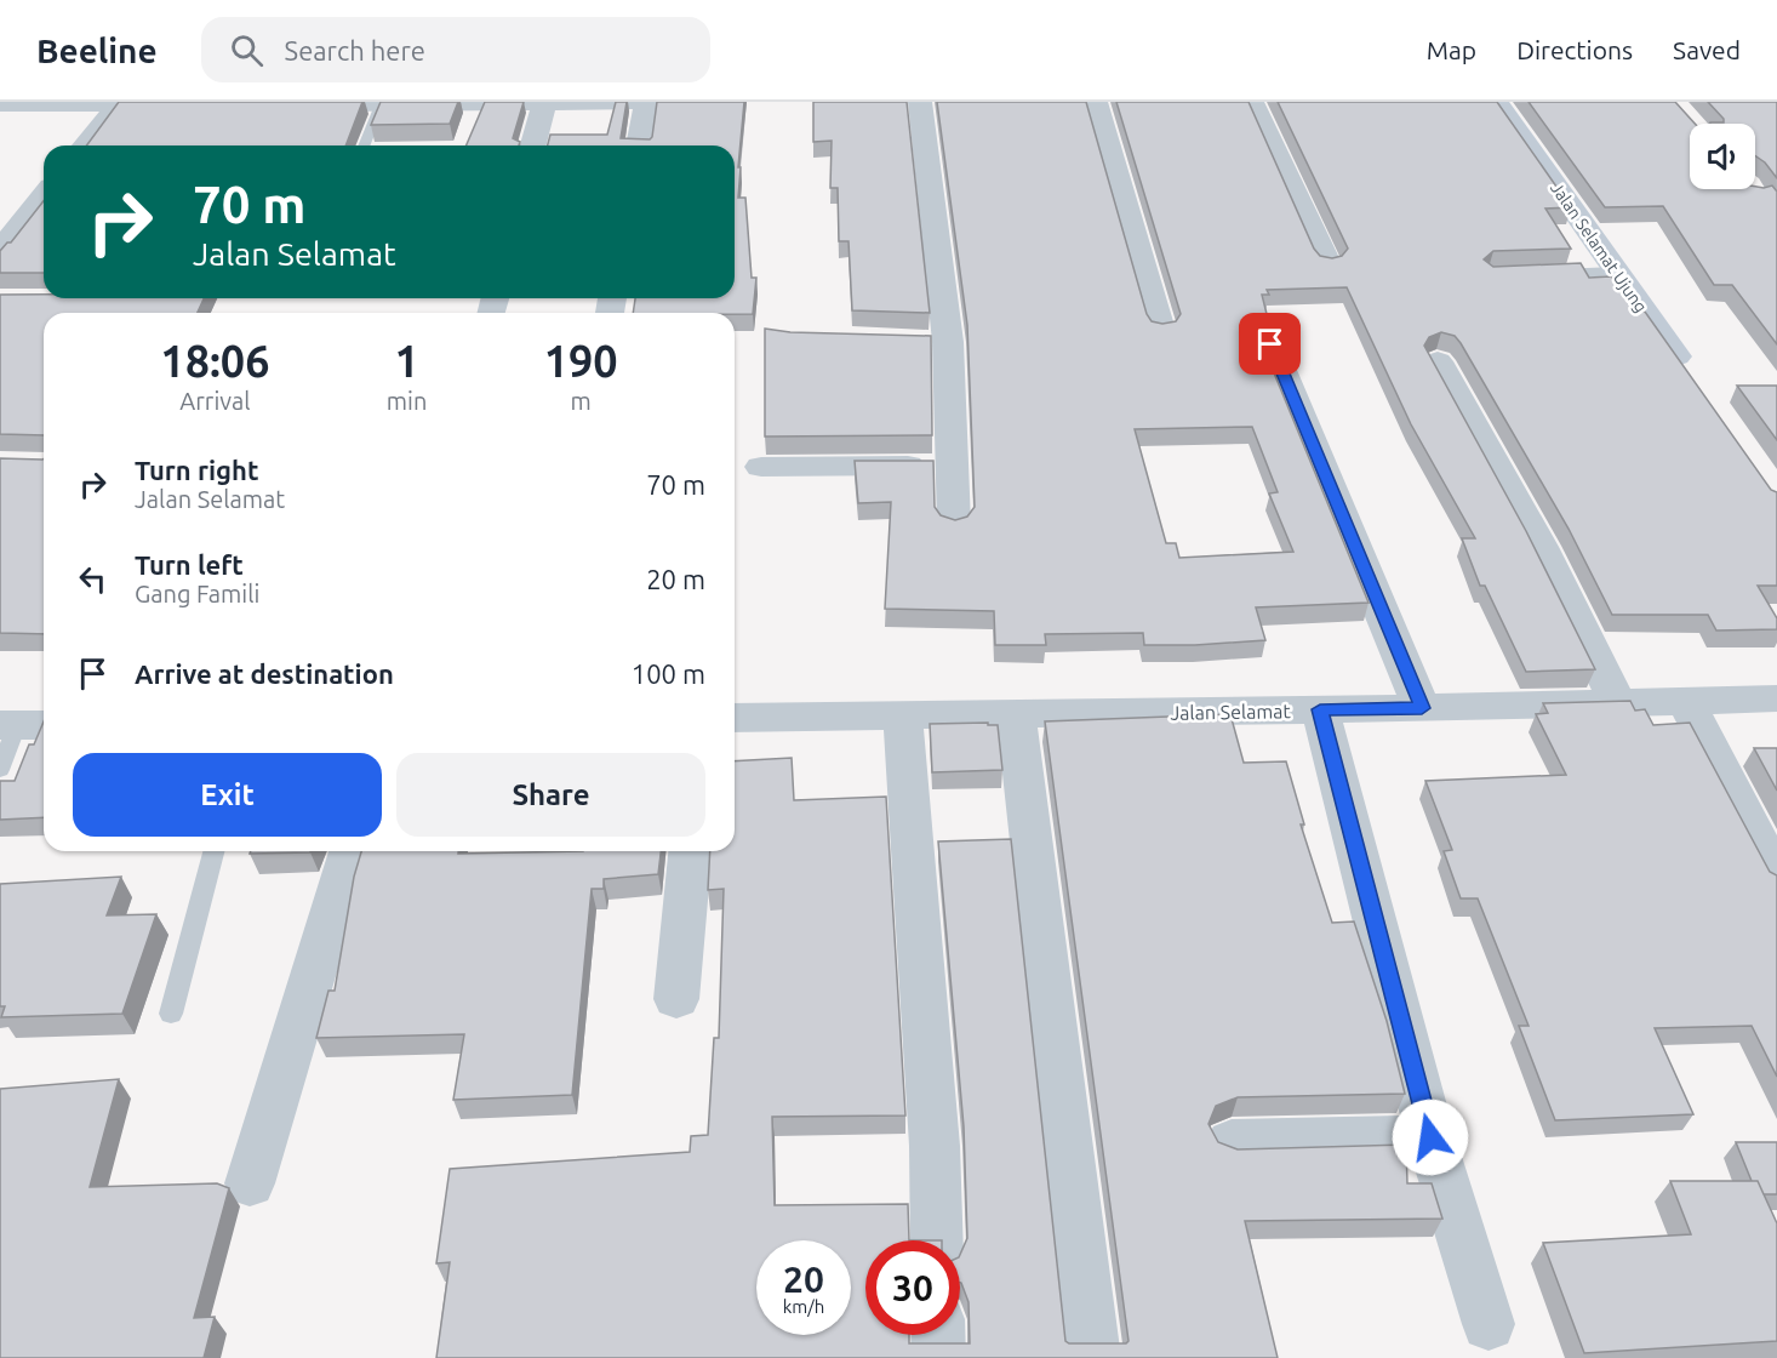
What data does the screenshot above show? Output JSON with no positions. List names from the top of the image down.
{
  "streets": {
    "street": ["Jalan Selamat Ujung", "Jalan Selamat"]
  },
  "page": {
    "header": "Beeline",
    "search": "Search here",
    "nav": ["Map", "Directions", "Saved"],
    "turn": ["70 m", "Jalan Selamat"],
    "eta": [
      "18:06",
      "Arrival",
      "1",
      "min",
      "190",
      "m"
    ],
    "list": [
      {
        "name": "Turn right",
        "note": "Jalan Selamat",
        "value": "70 m"
      },
      {
        "name": "Turn left",
        "note": "Gang Famili",
        "value": "20 m"
      },
      {
        "name": "Arrive at destination",
        "value": "100 m"
      }
    ],
    "buttons": ["Exit", "Share"],
    "speed": "20 km/h",
    "limit": "30"
  }
}
